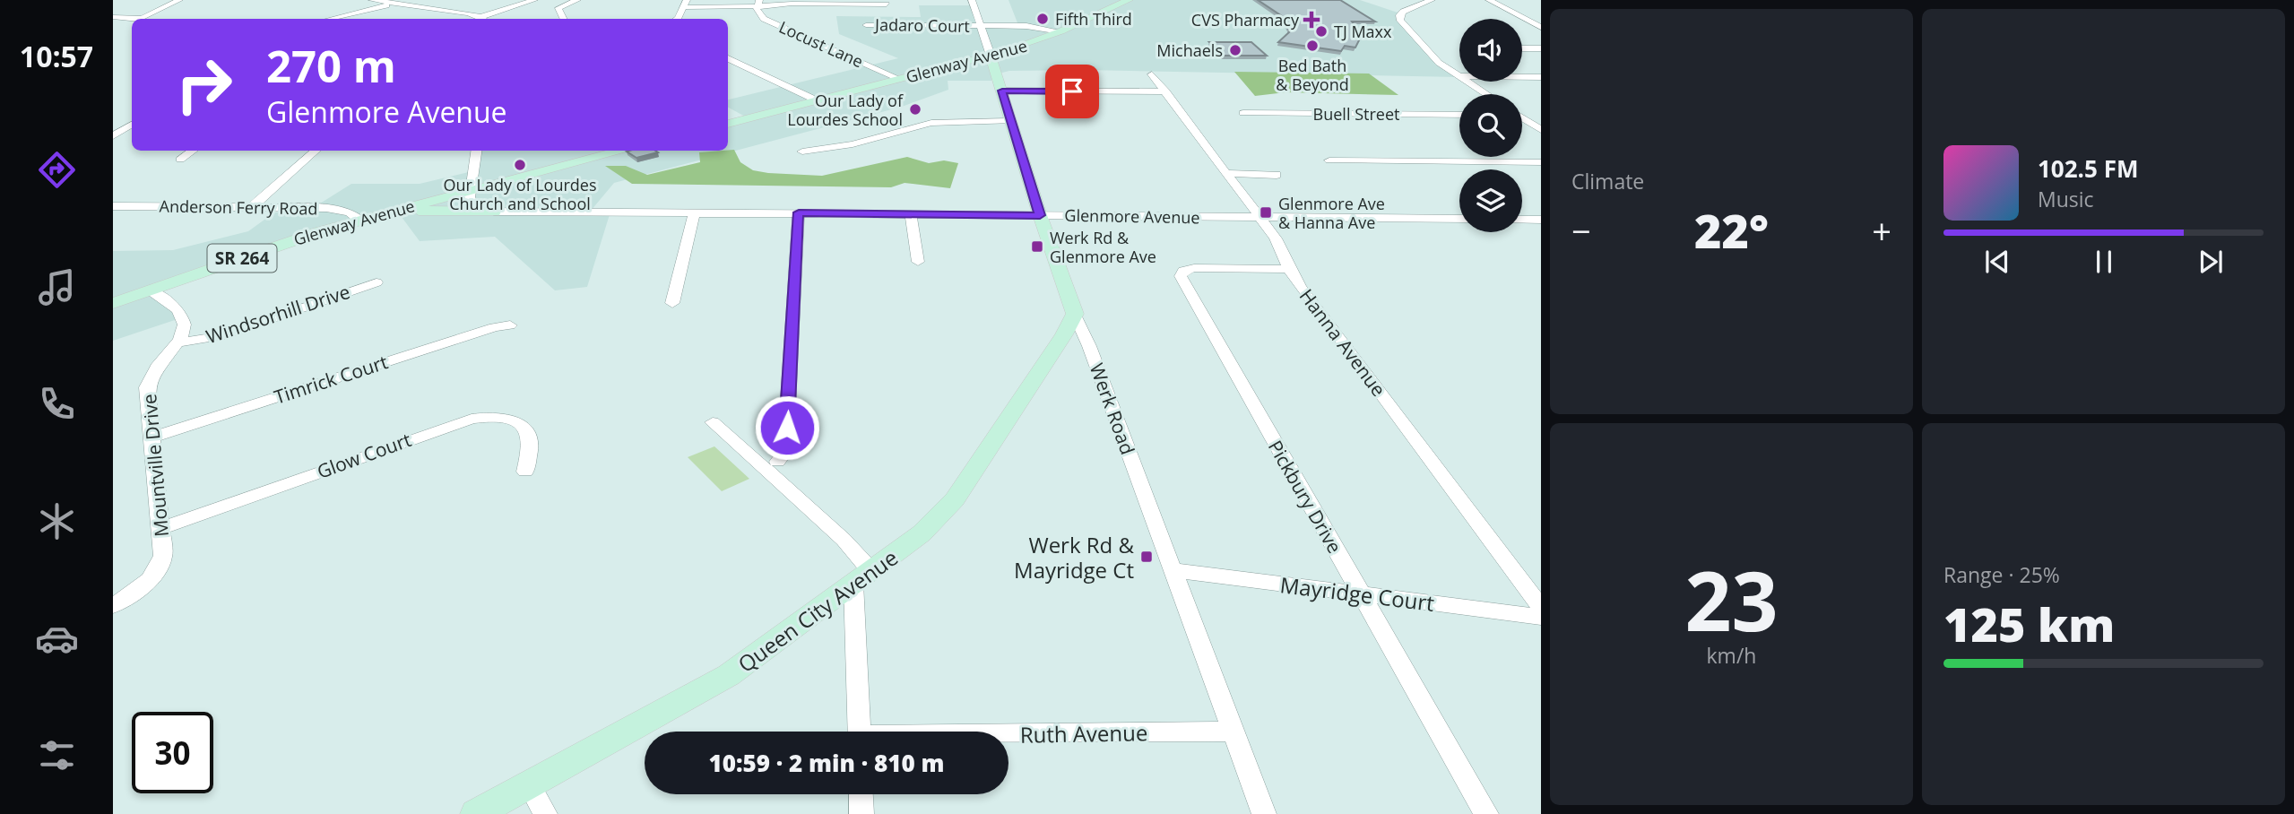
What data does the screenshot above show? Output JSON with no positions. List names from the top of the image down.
{
  "streets": {
    "main road": [
      "Glenway Avenue",
      "SR 264",
      "Werk Road",
      "Queen City Avenue"
    ],
    "street": [
      "Jadaro Court",
      "Locust Lane",
      "Buell Street",
      "Anderson Ferry Road",
      "Glenmore Avenue",
      "Windsorhill Drive",
      "Hanna Avenue",
      "Timrick Court",
      "Glow Court",
      "Mountville Drive",
      "Pickbury Drive",
      "Mayridge Court",
      "Ruth Avenue"
    ]
  },
  "crossings": [
    ["Jadaro Court", "Glenway Avenue"],
    ["Jadaro Court", "Werk Road"],
    ["Locust Lane", "Glenway Avenue"],
    ["Glenway Avenue", "Anderson Ferry Road"],
    ["Glenway Avenue", "Werk Road"],
    ["Glenmore Avenue", "Hanna Avenue"],
    ["Glenmore Avenue", "Werk Road"],
    ["Windsorhill Drive", "Mountville Drive"],
    ["Hanna Avenue", "Pickbury Drive"],
    ["Timrick Court", "Mountville Drive"],
    ["Werk Road", "Mayridge Court"],
    ["Werk Road", "Queen City Avenue"],
    ["Werk Road", "Ruth Avenue"],
    ["Glow Court", "Mountville Drive"],
    ["Pickbury Drive", "Mayridge Court"]
  ],
  "places": {
    "other": [
      "Fifth Third",
      "TJ Maxx",
      "Bed Bath & Beyond",
      "Michaels",
      "Our Lady of Lourdes School",
      "Our Lady of Lourdes Church and School"
    ],
    "health": ["CVS Pharmacy"],
    "transit": ["Glenmore Ave & Hanna Ave", "Werk Rd & Glenmore Ave", "Werk Rd & Mayridge Ct"]
  },
  "page": {
    "tabs": "10:57",
    "tile": [
      "Climate",
      ["23", "km/h"],
      ["Range · 25%", "125 km"]
    ],
    "turn": ["270 m", "Glenmore Avenue"],
    "song": ["102.5 FM", "Music"],
    "heat": ["−", "22°", "+"],
    "limit": "30",
    "trip": "10:59 · 2 min · 810 m"
  }
}
